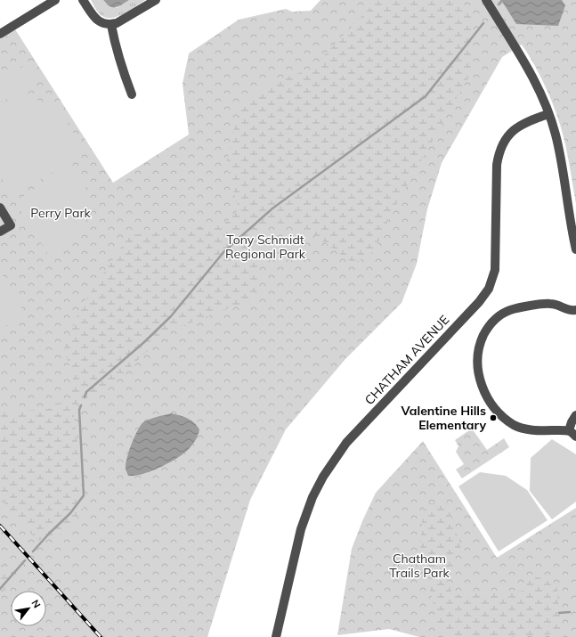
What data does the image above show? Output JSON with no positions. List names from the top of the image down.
{
  "streets": {
    "street": ["CHATHAM AVENUE"]
  },
  "parks": ["Perry Park", "Tony Schmidt Regional Park", "Chatham Trails Park"],
  "places": ["Valentine Hills Elementary"],
  "north": "top right"
}
